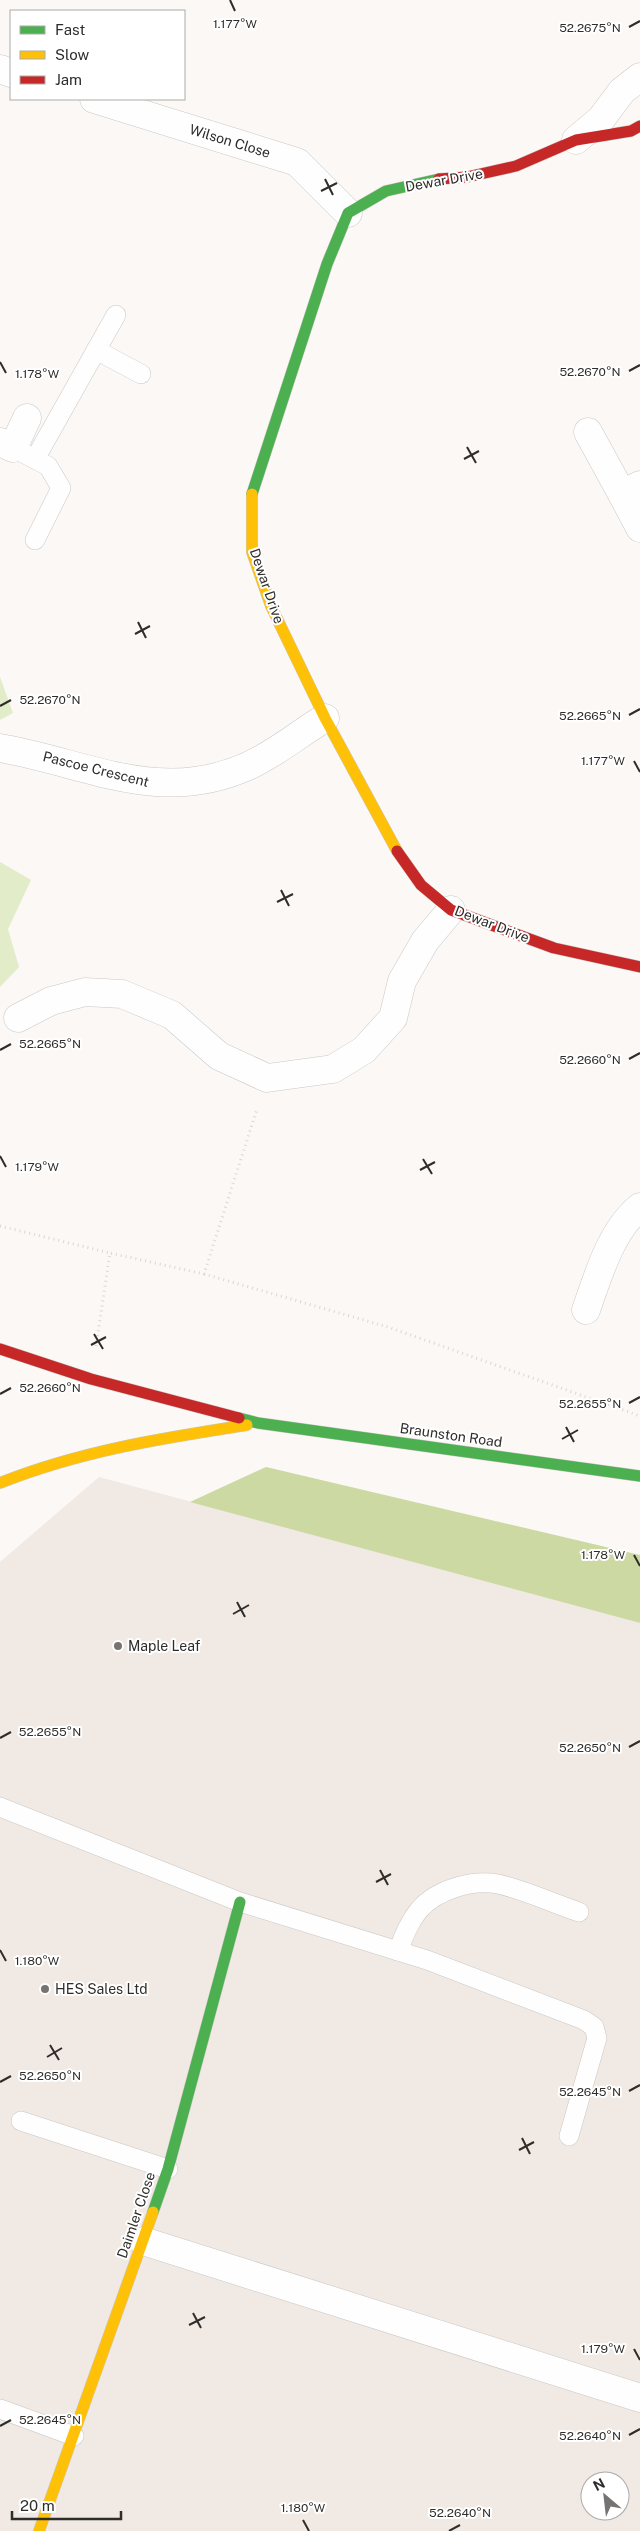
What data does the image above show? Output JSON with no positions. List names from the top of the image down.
{
  "streets": {
    "main road": ["Dewar Drive", "Braunston Road", "Daimler Close"],
    "street": ["Wilson Close", "Pascoe Crescent"]
  },
  "crossings": [
    ["Wilson Close", "Dewar Drive"],
    ["Dewar Drive", "Pascoe Crescent"]
  ],
  "places": ["Maple Leaf", "HES Sales Ltd"],
  "legend": ["Fast", "Slow", "Jam"],
  "scale_bar": "20 m",
  "north": "top left",
  "coordinates": [
    "1.177°W",
    "52.2675°N",
    "52.2670°N",
    "1.178°W",
    "52.2665°N",
    "52.2660°N",
    "1.179°W",
    "52.2655°N",
    "52.2650°N",
    "1.180°W",
    "52.2645°N",
    "52.2640°N"
  ]
}
